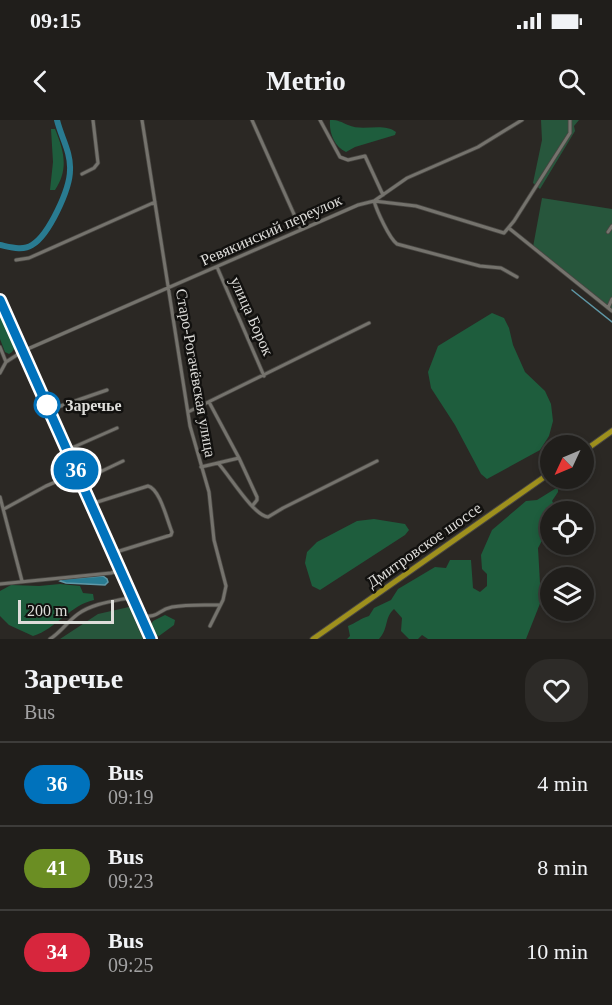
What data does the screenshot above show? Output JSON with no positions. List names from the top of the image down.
{
  "streets": {
    "highway": ["Дмитровское шоссе"],
    "street": ["Ревякинский переулок", "улица Борок", "Старо-Рогачёвская улица"]
  },
  "crossings": [
    ["Ревякинский переулок", "улица Борок"],
    ["Ревякинский переулок", "Старо-Рогачёвская улица"]
  ],
  "places": ["Заречье"],
  "lines": ["bus line 36"],
  "scale_bar": "200 m",
  "north": "bottom left",
  "page": {
    "status": "09:15",
    "header": "Metrio",
    "on_map": "36",
    "scale": "200 m",
    "heading": ["Заречье", "Bus"],
    "list": [
      {
        "mark": "36",
        "name": "Bus",
        "note": "09:19",
        "value": "4 min"
      },
      {
        "mark": "41",
        "name": "Bus",
        "note": "09:23",
        "value": "8 min"
      },
      {
        "mark": "34",
        "name": "Bus",
        "note": "09:25",
        "value": "10 min"
      }
    ]
  }
}
